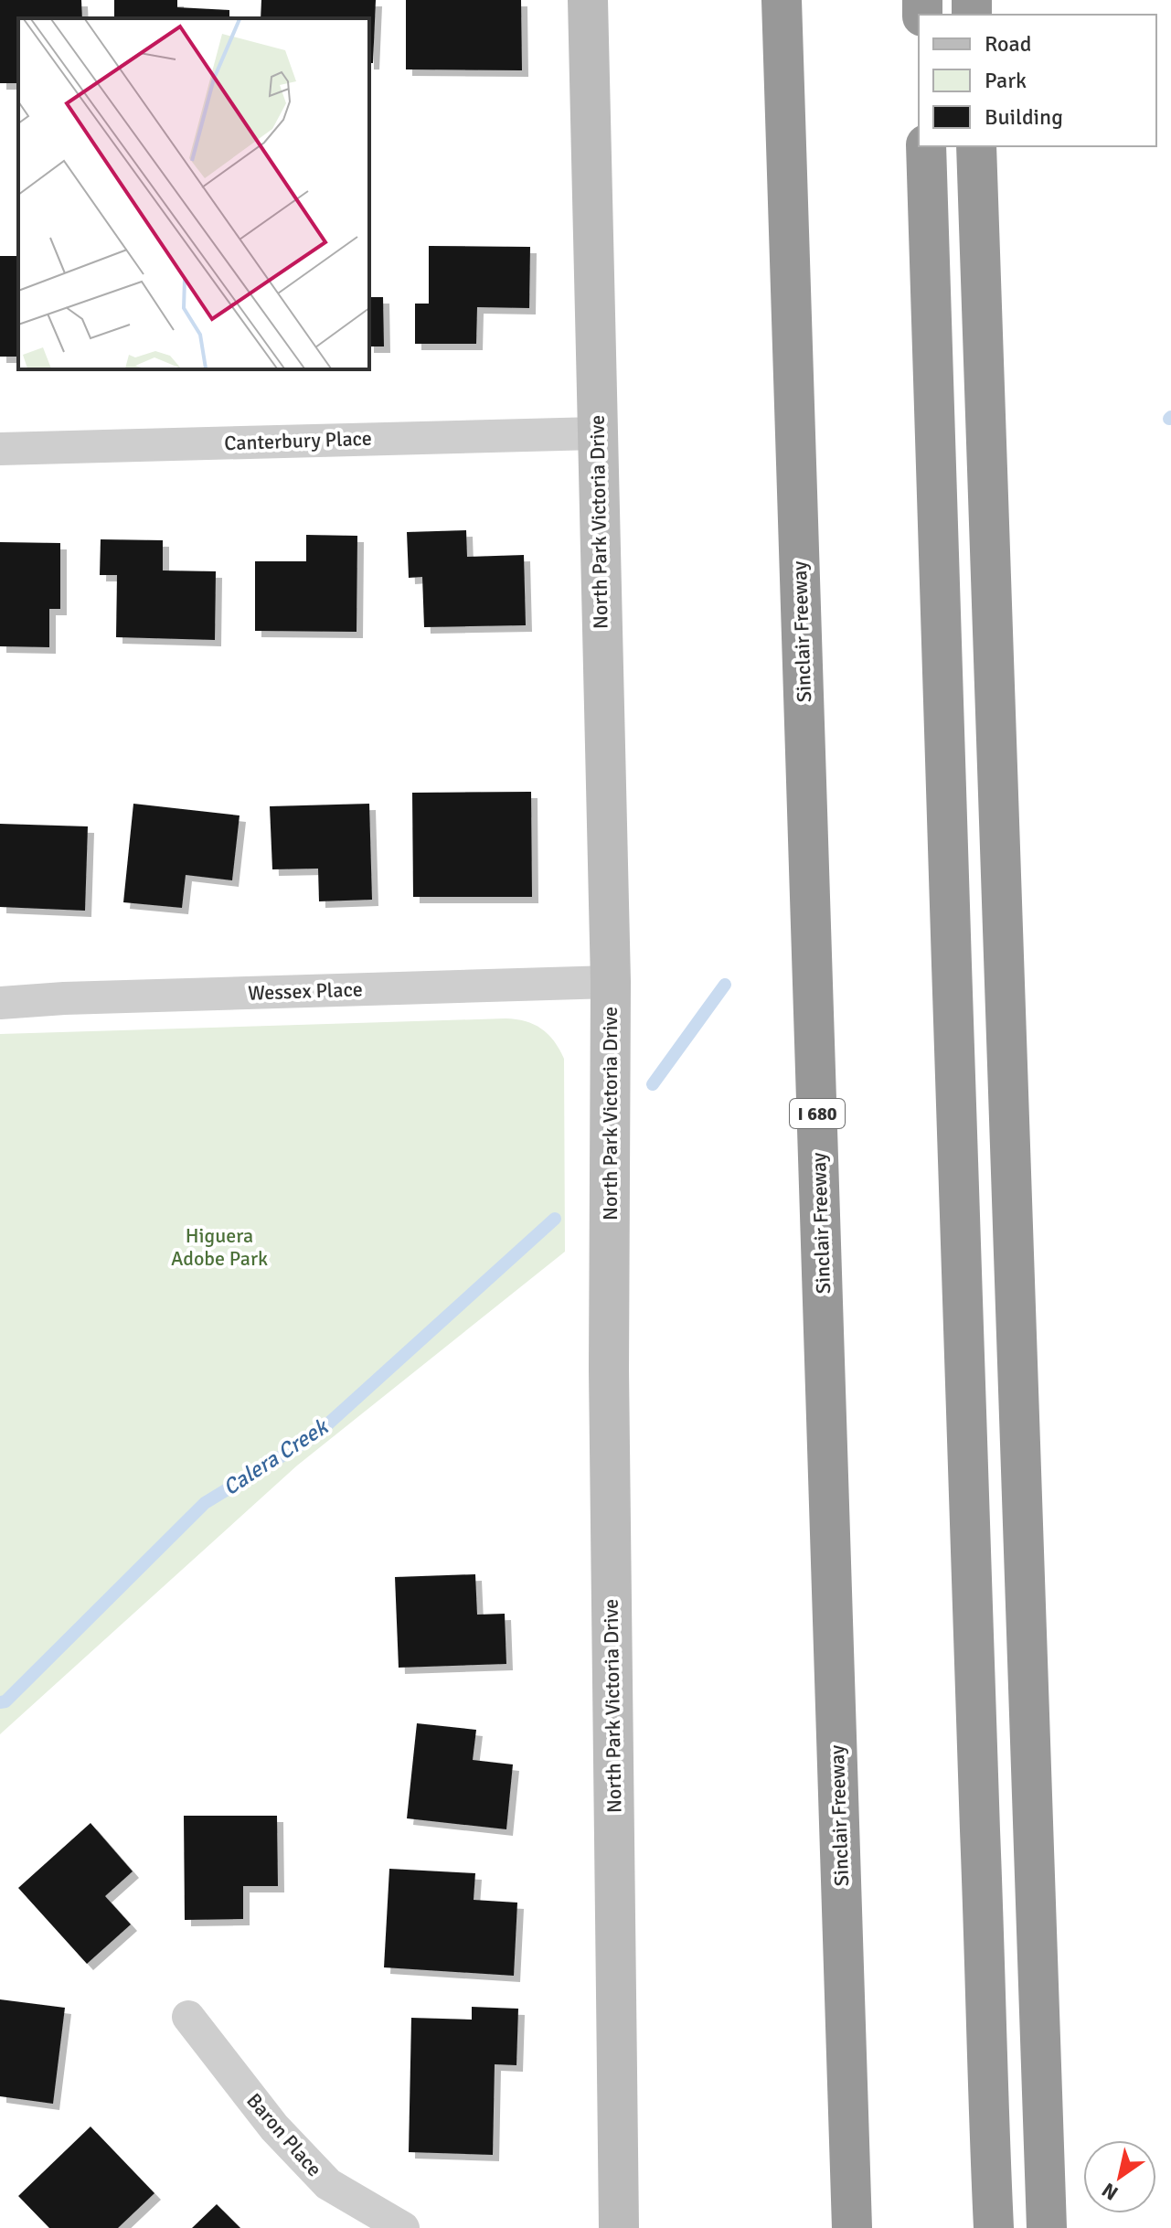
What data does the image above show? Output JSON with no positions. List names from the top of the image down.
{
  "streets": {
    "highway": ["Sinclair Freeway", "I 680"],
    "street": [
      "Canterbury Place",
      "North Park Victoria Drive",
      "Wessex Place",
      "Baron Place"
    ]
  },
  "crossings": [
    ["Canterbury Place", "North Park Victoria Drive"],
    ["North Park Victoria Drive", "Wessex Place"]
  ],
  "water": ["Calera Creek"],
  "parks": ["Higuera Adobe Park"],
  "legend": ["Road", "Park", "Building"],
  "north": "bottom left"
}
